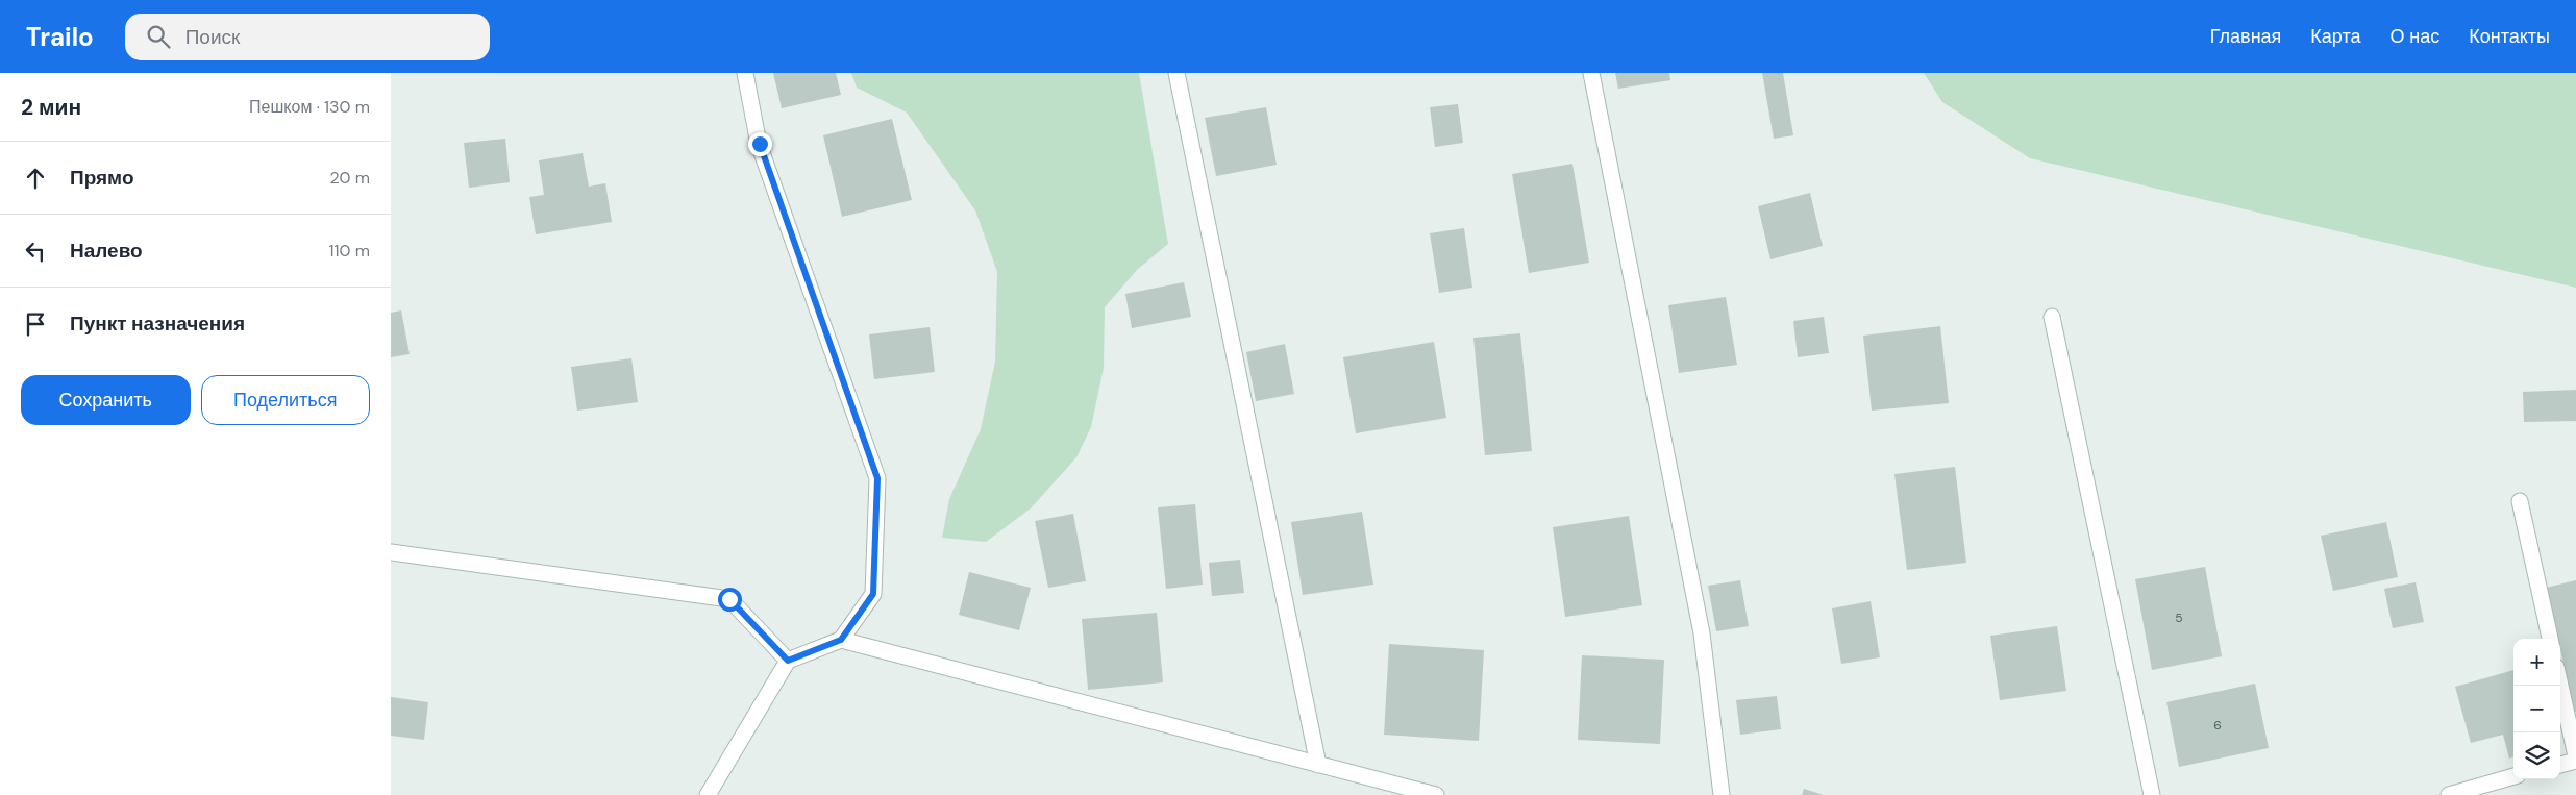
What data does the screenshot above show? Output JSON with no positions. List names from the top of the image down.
{
  "house_numbers": ["5", "6"],
  "page": {
    "header": "Trailo",
    "search": "Поиск",
    "nav": [
      "Главная",
      "Карта",
      "О нас",
      "Контакты"
    ],
    "heading": ["2 мин", "Пешком · 130 m"],
    "list": [
      ["Прямо", "20 m"],
      ["Налево", "110 m"],
      "Пункт назначения"
    ],
    "buttons": ["Сохранить", "Поделиться"],
    "map_buttons": ["+", "−"]
  }
}
